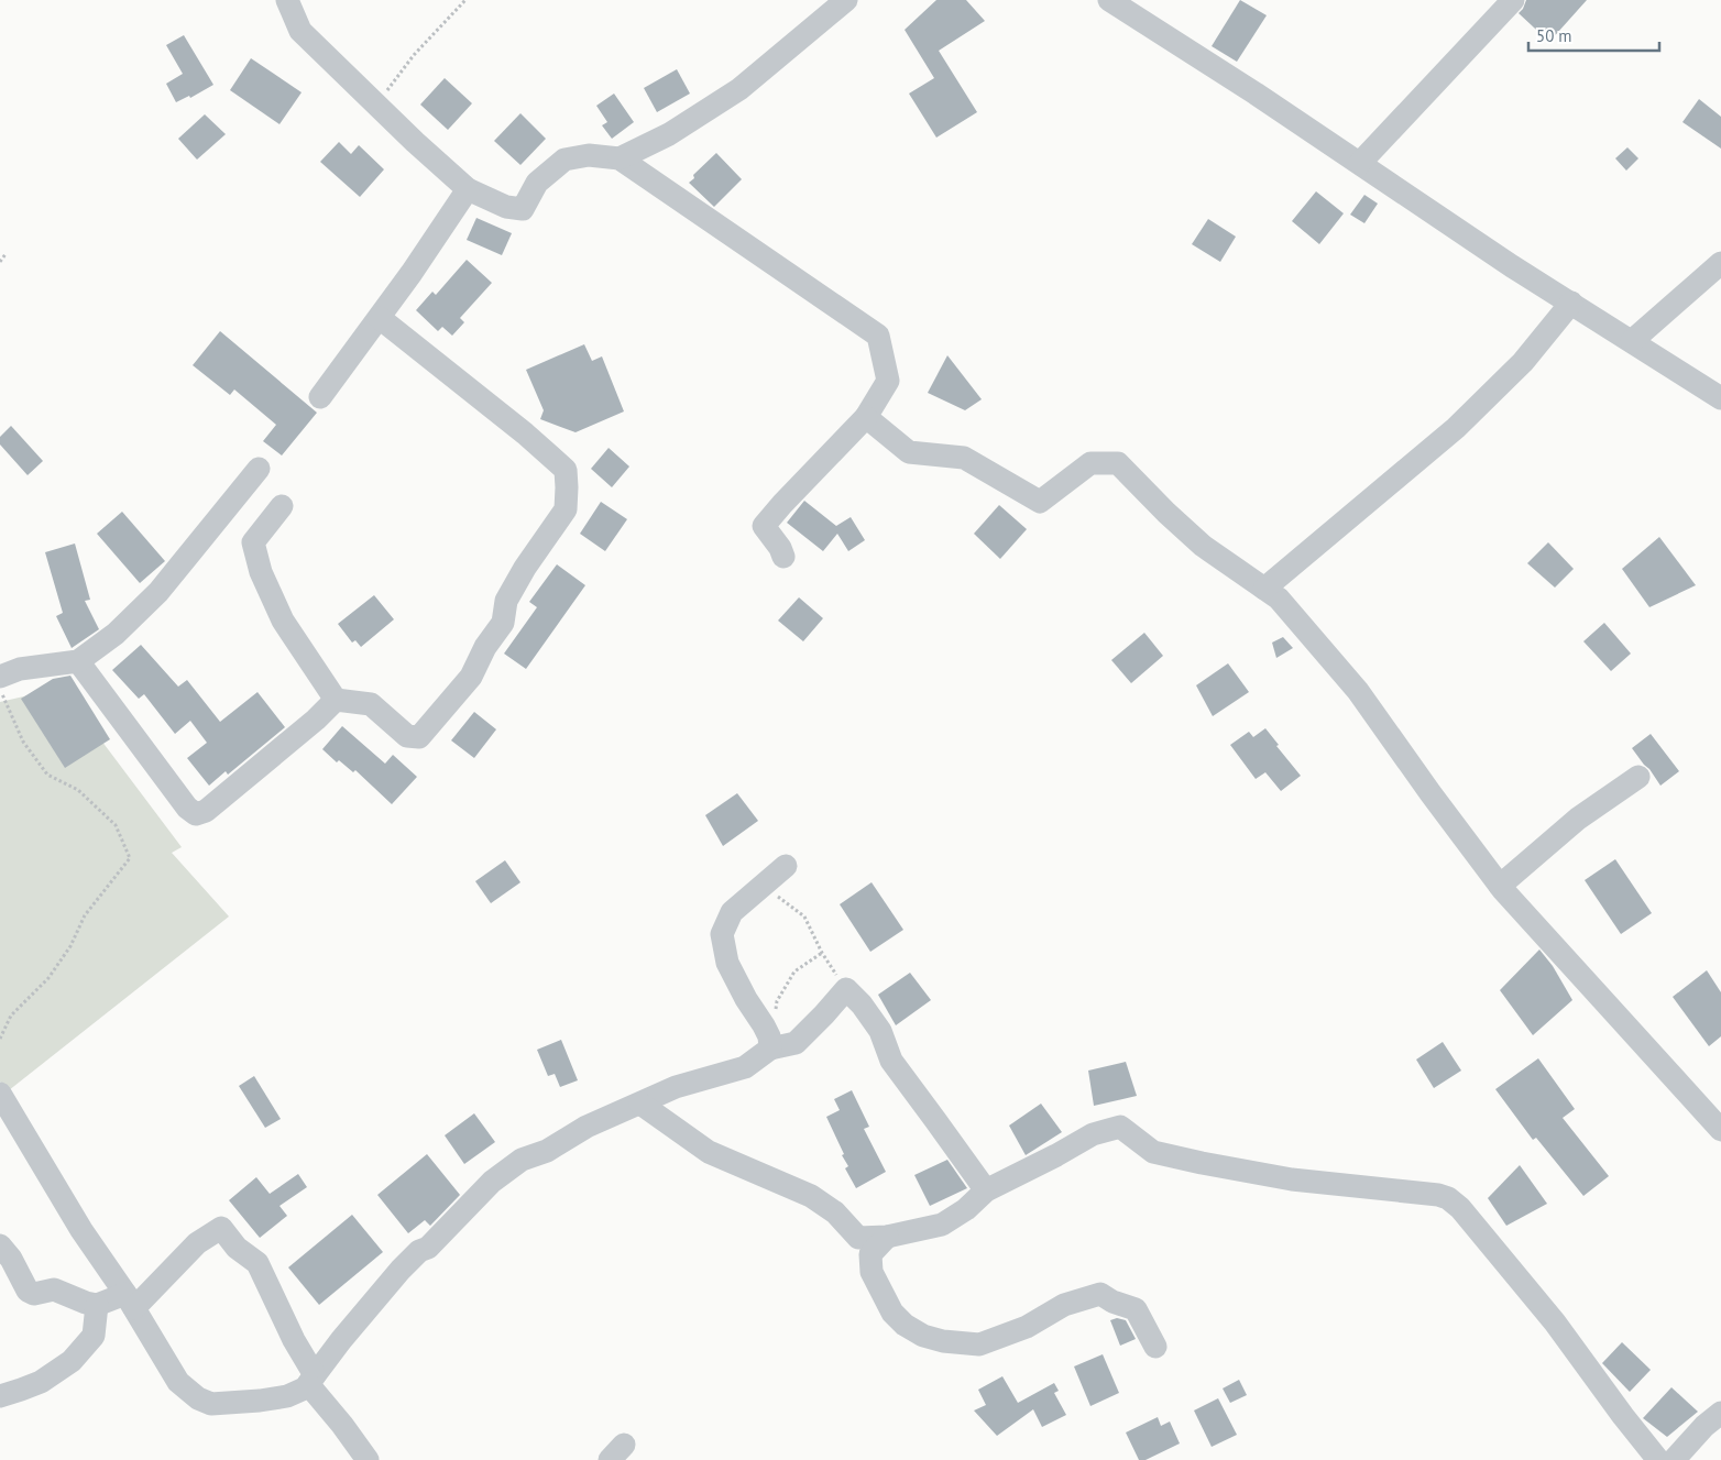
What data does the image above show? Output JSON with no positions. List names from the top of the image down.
{
  "scale_bar": "50 m"
}
